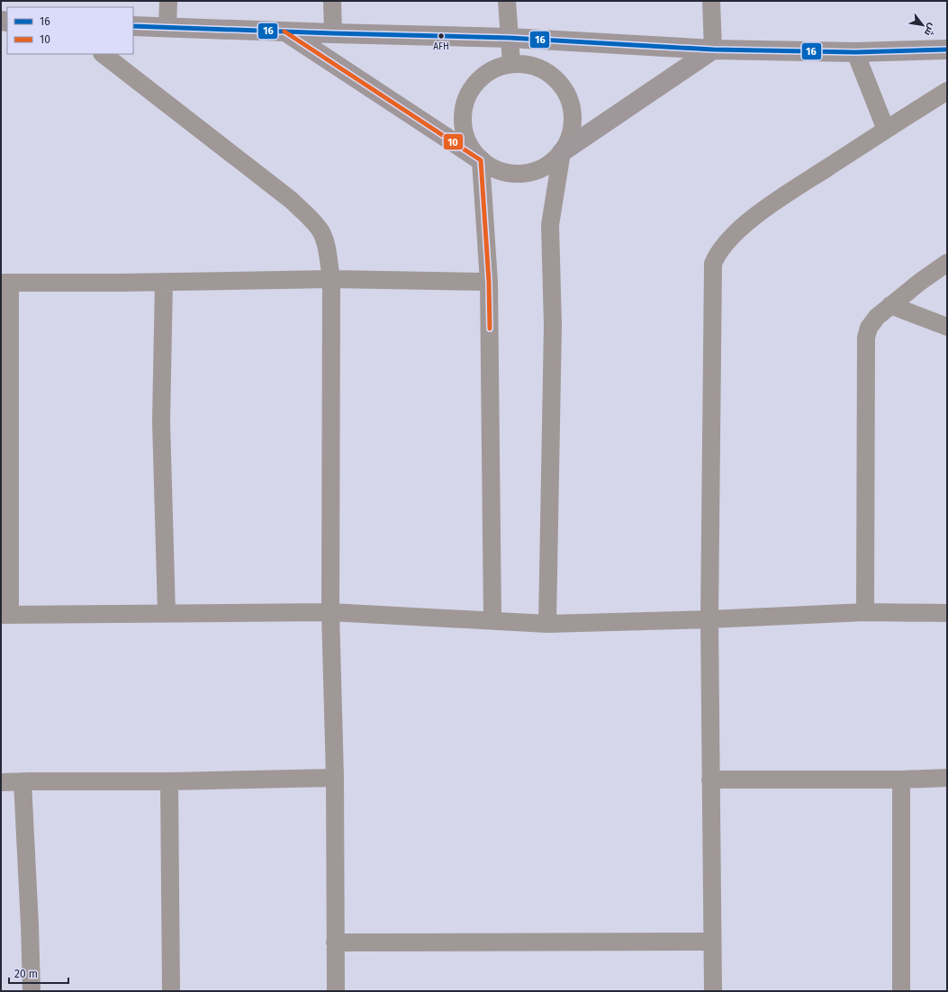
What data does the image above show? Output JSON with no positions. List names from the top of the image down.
{
  "places": ["AFH"],
  "lines": ["transit line 16", "transit line 10"],
  "legend": ["16", "10"],
  "scale_bar": "20 m",
  "north": "bottom right"
}
